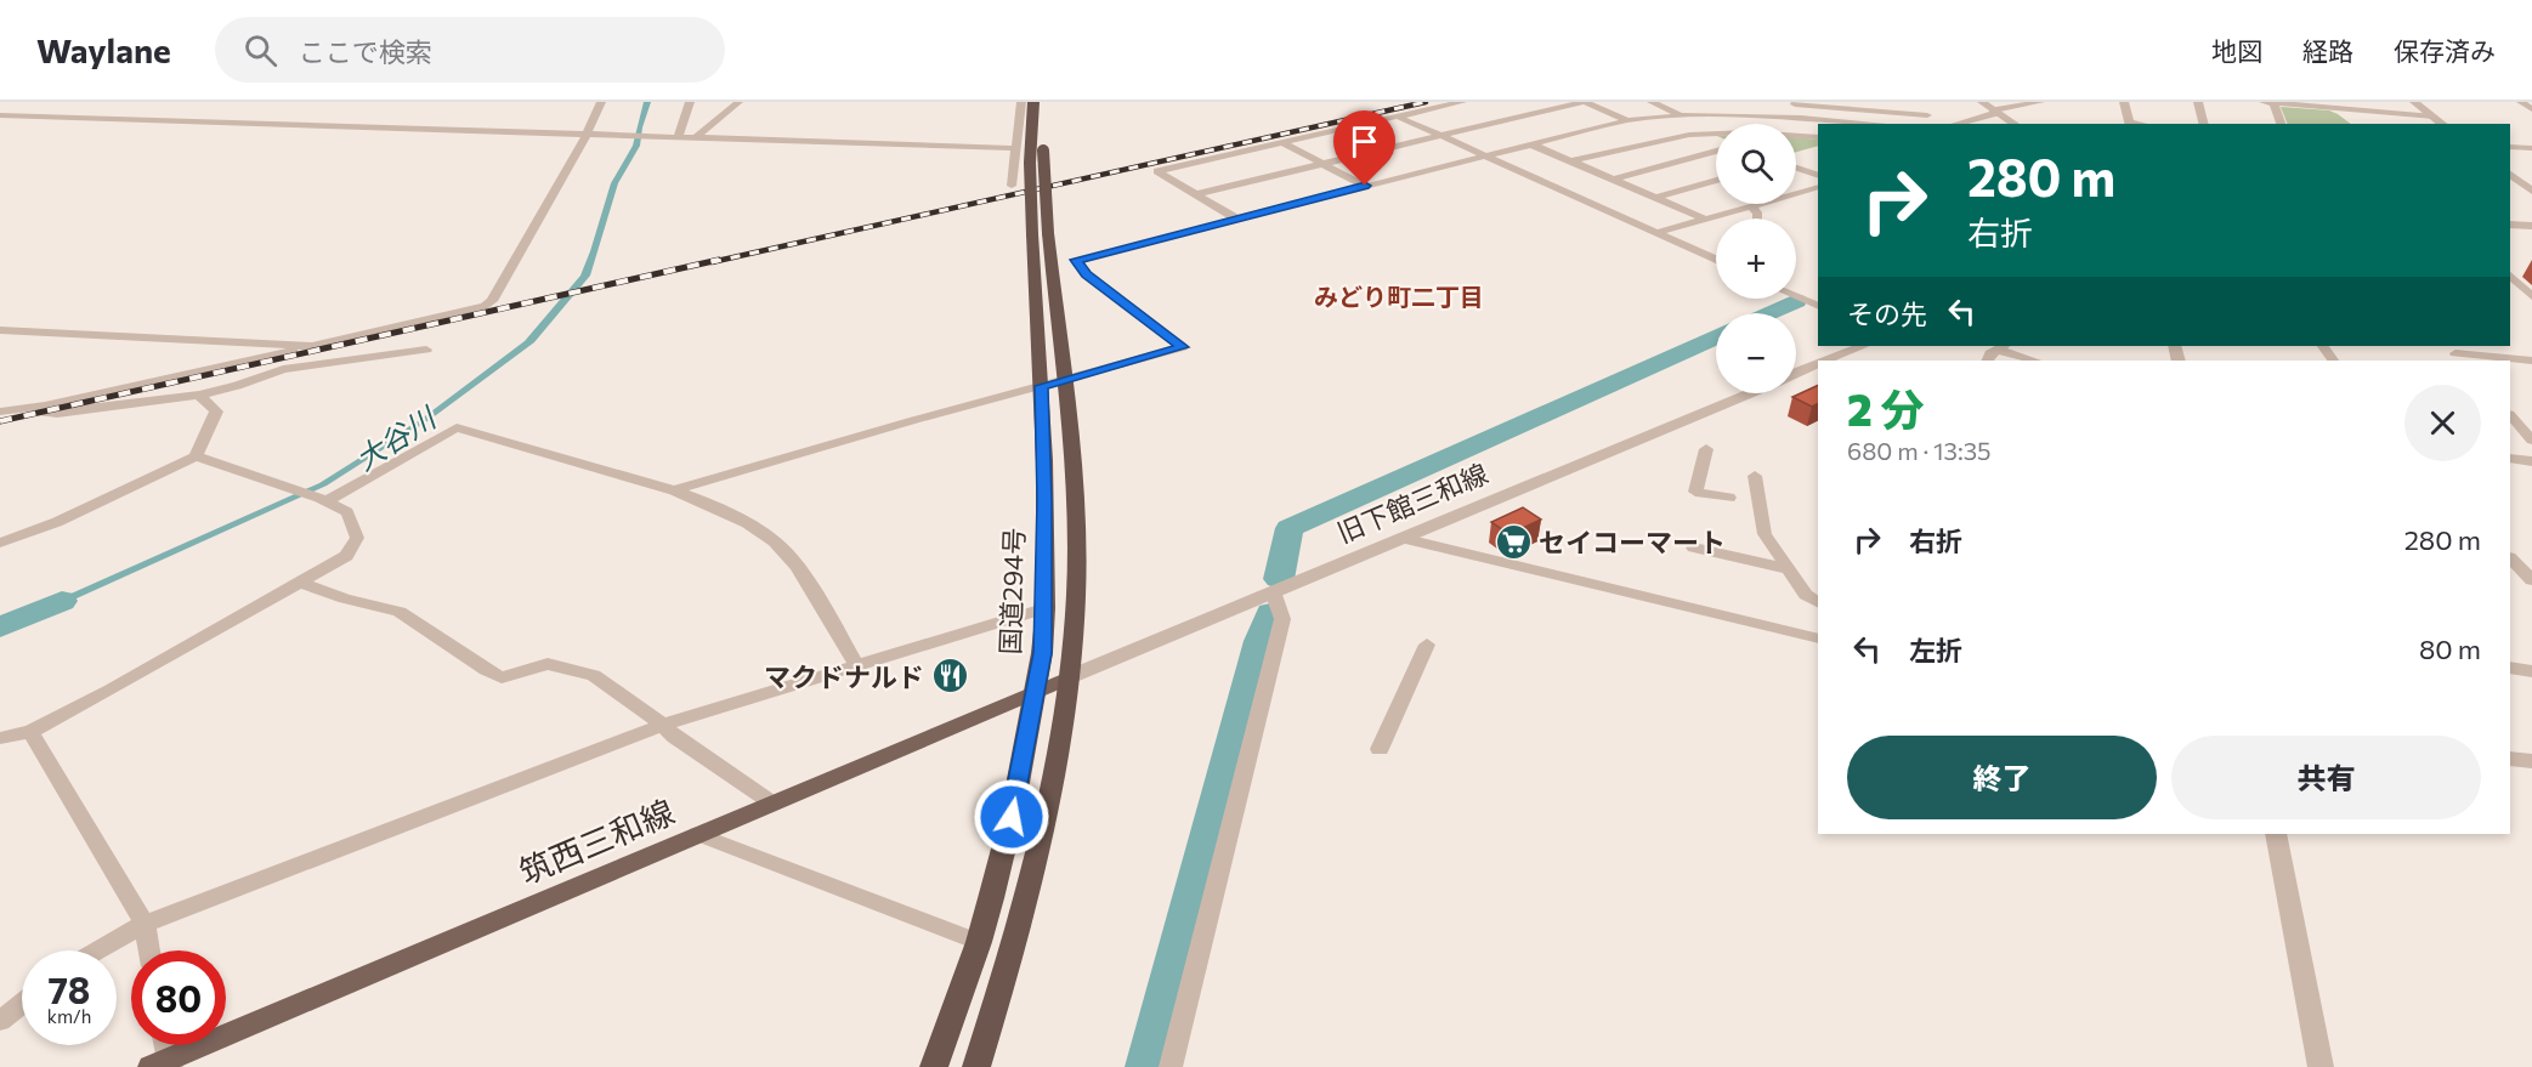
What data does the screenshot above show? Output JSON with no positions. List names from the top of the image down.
{
  "streets": {
    "highway": ["国道294号"],
    "main road": ["筑西三和線"],
    "street": ["旧下館三和線"]
  },
  "crossings": [
    ["旧下館三和線", "国道294号"],
    ["旧下館三和線", "筑西三和線"],
    ["国道294号", "筑西三和線"]
  ],
  "districts": ["みどり町二丁目"],
  "water": ["大谷川"],
  "places": {
    "supermarket": ["セイコーマート"],
    "restaurant": ["マクドナルド"]
  },
  "page": {
    "header": "Waylane",
    "search": "ここで検索",
    "nav": ["地図", "経路", "保存済み"],
    "map_buttons": ["+", "−"],
    "turn": ["280 m", "右折"],
    "then": "その先",
    "heading": ["2 分", "680 m · 13:35"],
    "list": [
      {
        "name": "右折",
        "value": "280 m"
      },
      {
        "name": "左折",
        "value": "80 m"
      }
    ],
    "buttons": ["終了", "共有"],
    "speed": "78 km/h",
    "limit": "80"
  }
}
